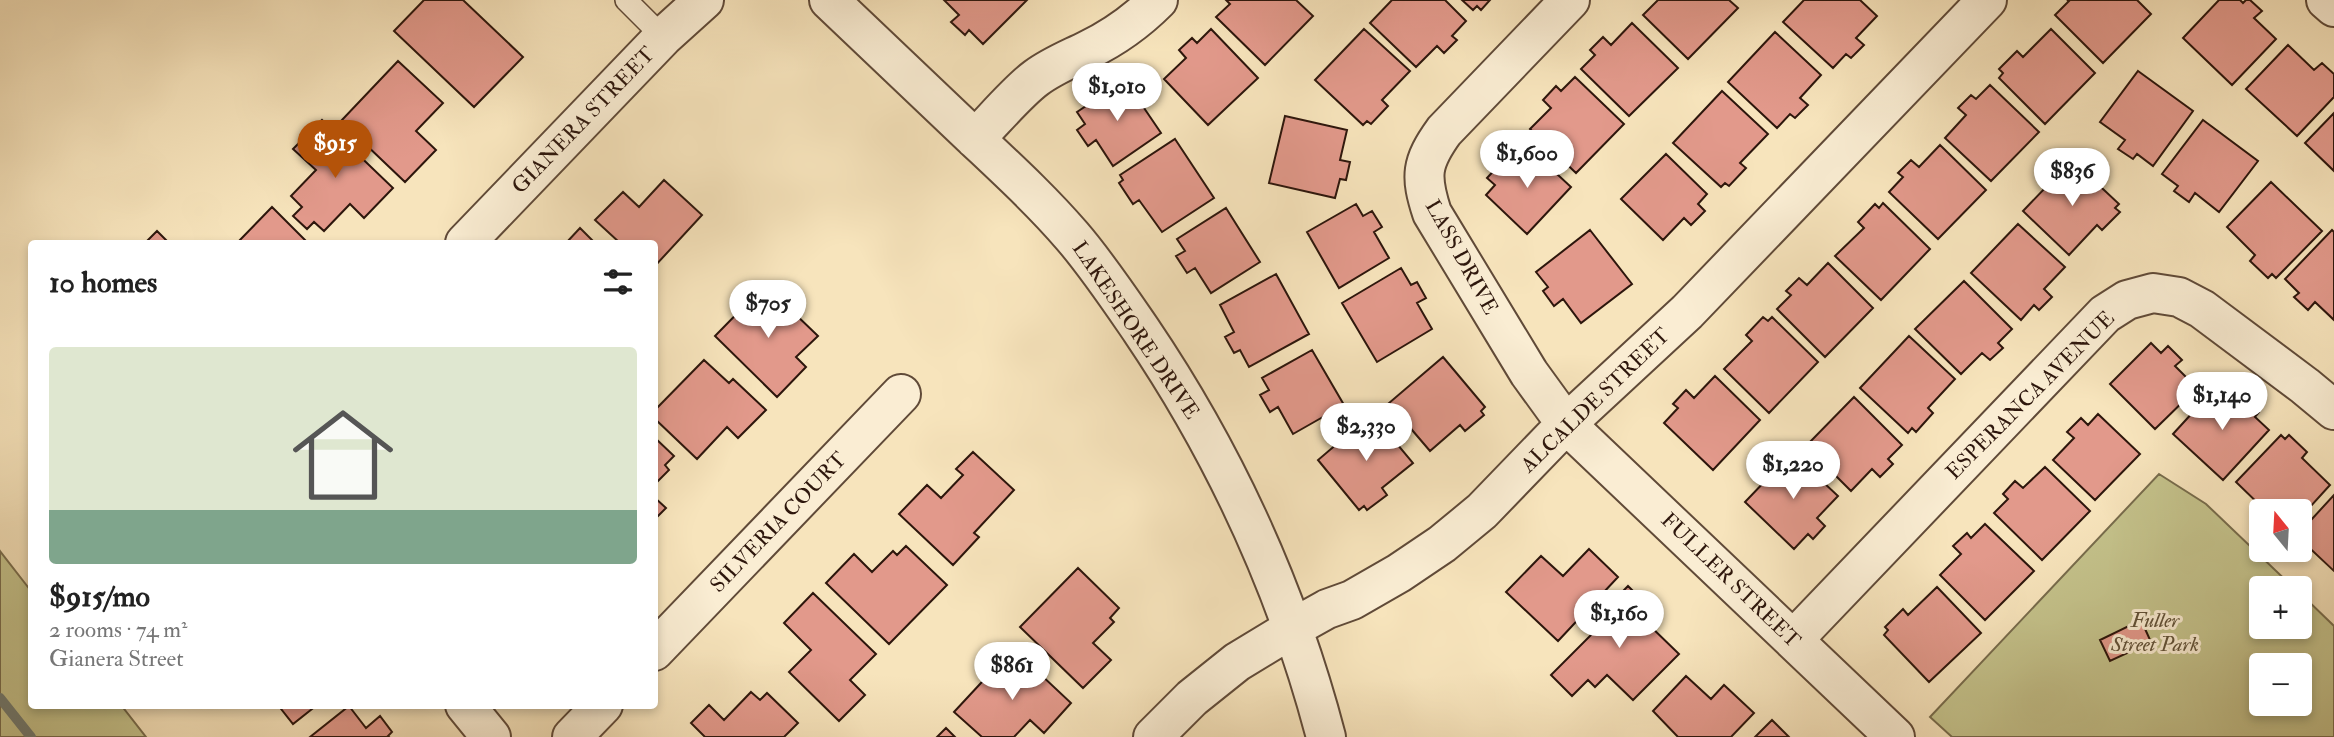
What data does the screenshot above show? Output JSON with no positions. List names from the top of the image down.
{
  "streets": {
    "street": [
      "GIANERA STREET",
      "LASS DRIVE",
      "LAKESHORE DRIVE",
      "ESPERANCA AVENUE",
      "ALCALDE STREET",
      "SILVERIA COURT",
      "FULLER STREET"
    ]
  },
  "crossings": [
    ["LASS DRIVE", "ALCALDE STREET"],
    ["LASS DRIVE", "FULLER STREET"],
    ["LAKESHORE DRIVE", "ALCALDE STREET"],
    ["ESPERANCA AVENUE", "FULLER STREET"],
    ["ALCALDE STREET", "FULLER STREET"]
  ],
  "parks": ["Fuller Street Park"],
  "north": "top",
  "page": {
    "price": [
      "$1,010",
      "$915",
      "$1,600",
      "$836",
      "$705",
      "$1,140",
      "$2,330",
      "$1,220",
      "$1,160",
      "$861"
    ],
    "heading": "10 homes",
    "list": [
      {
        "name": "$915/mo",
        "note": "2 rooms · 74 m² · Gianera Street"
      }
    ],
    "map_buttons": ["+", "−"]
  }
}
